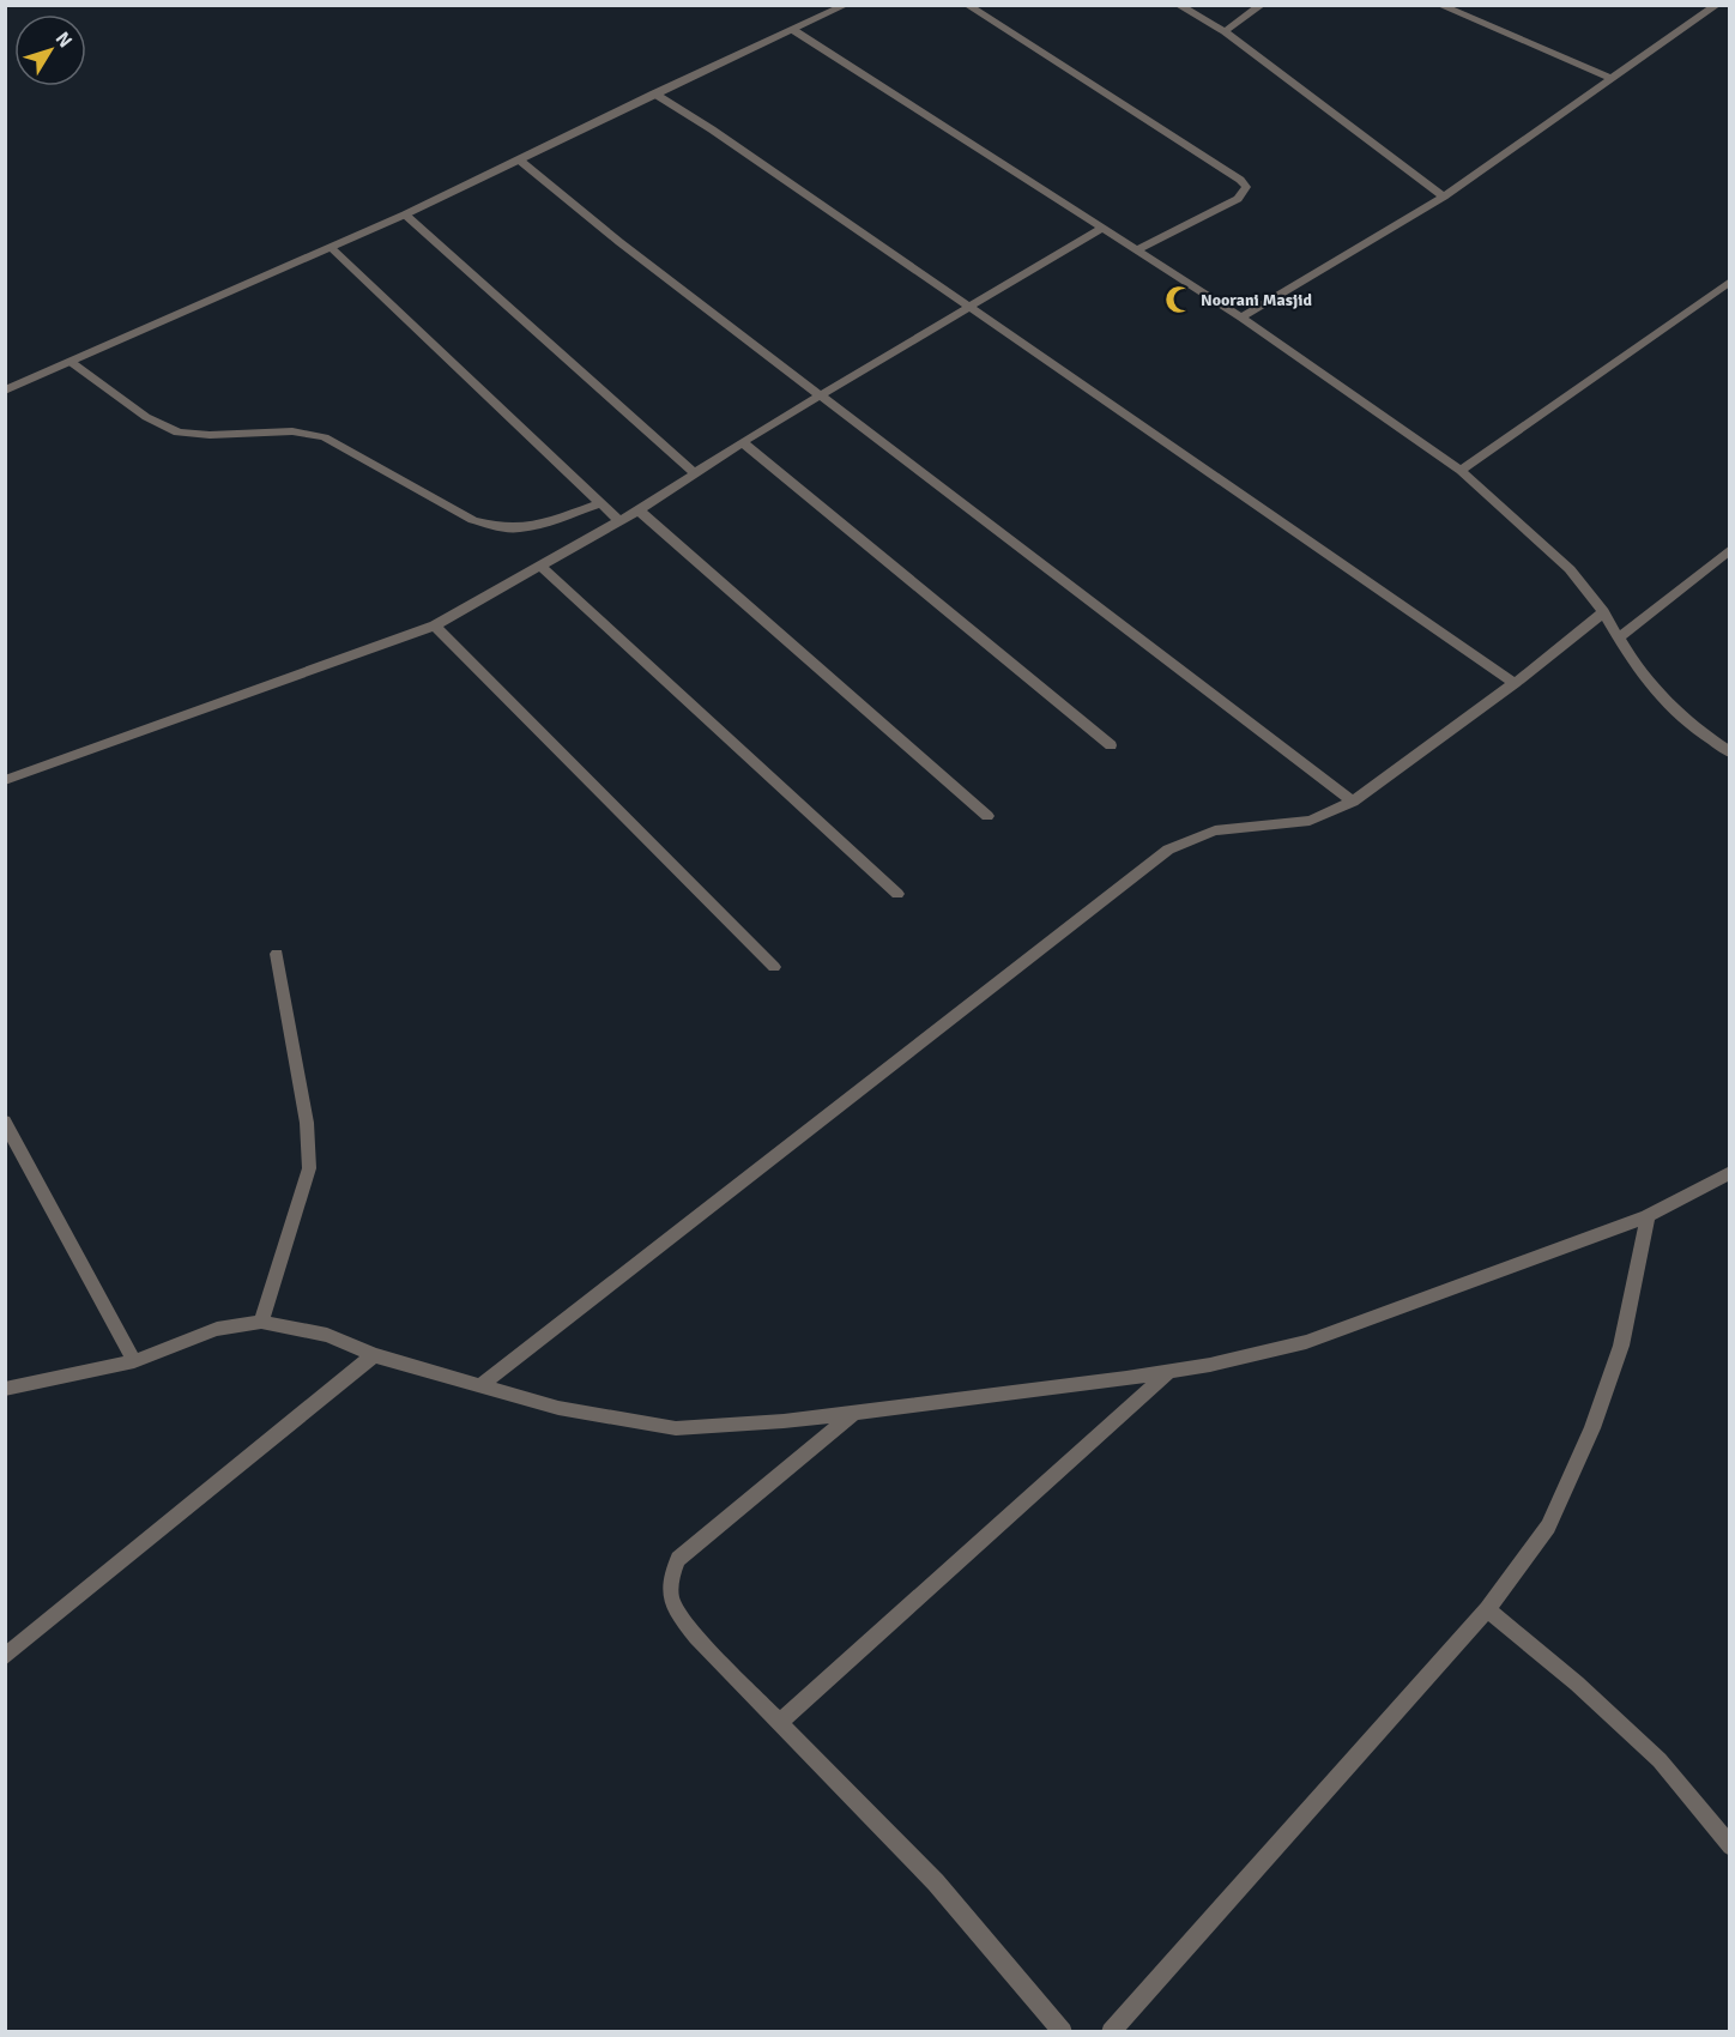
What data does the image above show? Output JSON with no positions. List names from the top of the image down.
{
  "places": {
    "mosque": ["Noorani Masjid"]
  },
  "north": "top right"
}
